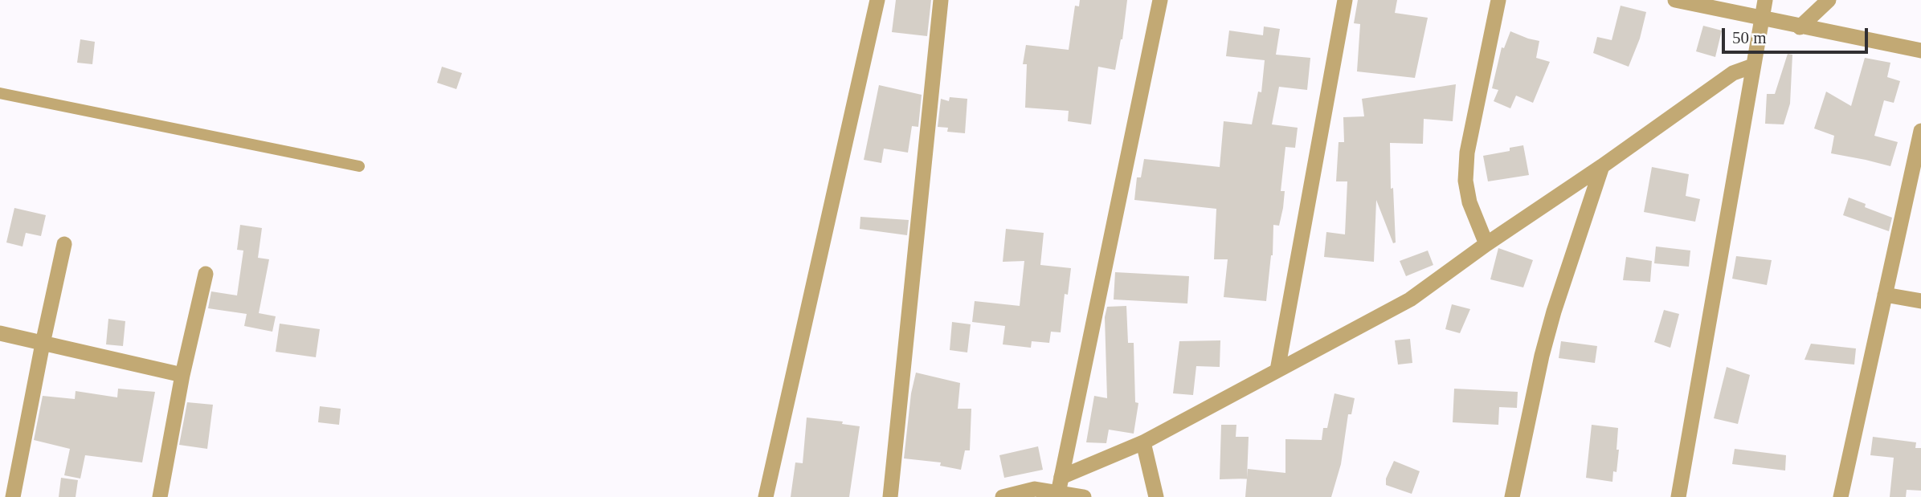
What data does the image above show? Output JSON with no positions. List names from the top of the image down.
{
  "scale_bar": "50 m"
}
